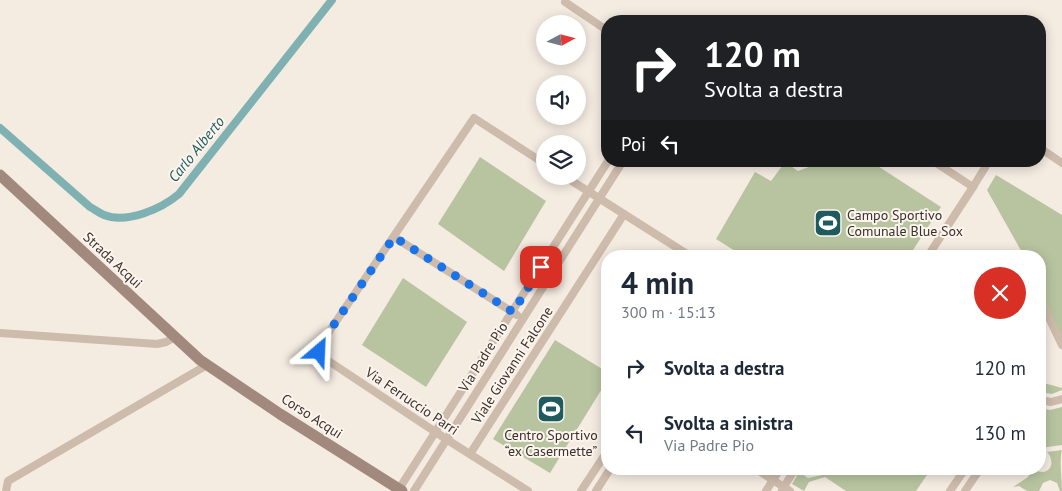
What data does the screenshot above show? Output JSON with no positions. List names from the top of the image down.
{
  "streets": {
    "street": [
      "Strada Acqui",
      "Via Padre Pio",
      "Viale Giovanni Falcone",
      "Via Ferruccio Parri",
      "Corso Acqui"
    ]
  },
  "crossings": [
    ["Strada Acqui", "Corso Acqui"],
    ["Via Padre Pio", "Via Ferruccio Parri"],
    ["Via Padre Pio", "Corso Acqui"],
    ["Viale Giovanni Falcone", "Via Ferruccio Parri"]
  ],
  "water": ["Carlo Alberto"],
  "places": {
    "sports": ["Campo Sportivo Comunale Blue Sox", "Centro Sportivo “ex Casermette”"]
  },
  "north": "right",
  "page": {
    "turn": ["120 m", "Svolta a destra"],
    "then": "Poi",
    "heading": ["4 min", "300 m · 15:13"],
    "list": [
      {
        "name": "Svolta a destra",
        "value": "120 m"
      },
      {
        "name": "Svolta a sinistra",
        "note": "Via Padre Pio",
        "value": "130 m"
      }
    ]
  }
}
